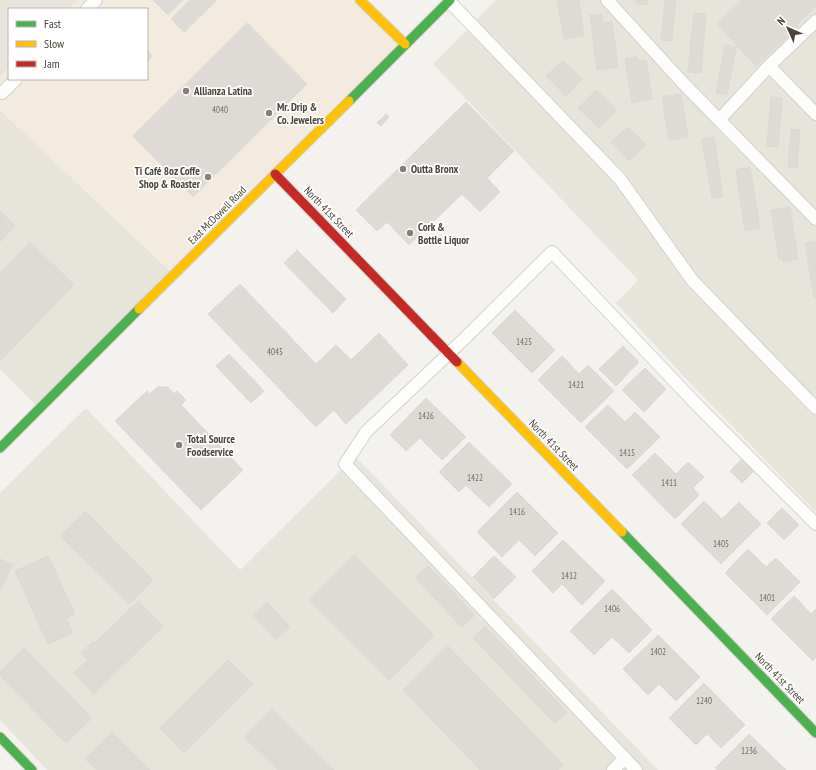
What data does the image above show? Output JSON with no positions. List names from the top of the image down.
{
  "streets": {
    "street": ["North 41st Street", "East McDowell Road"]
  },
  "crossings": [
    ["North 41st Street", "East McDowell Road"]
  ],
  "places": [
    "Allianza Latina",
    "Mr. Drip & Co. Jewelers",
    "Outta Bronx",
    "Ti Café 8oz Coffe Shop & Roaster",
    "Cork & Bottle Liquor",
    "Total Source Foodservice"
  ],
  "house_numbers": [
    "4040",
    "1425",
    "4045",
    "1421",
    "1426",
    "1415",
    "1422",
    "1411",
    "1416",
    "1405",
    "1412",
    "1401",
    "1406",
    "1402",
    "1240",
    "1236"
  ],
  "legend": ["Fast", "Slow", "Jam"],
  "north": "top left"
}
